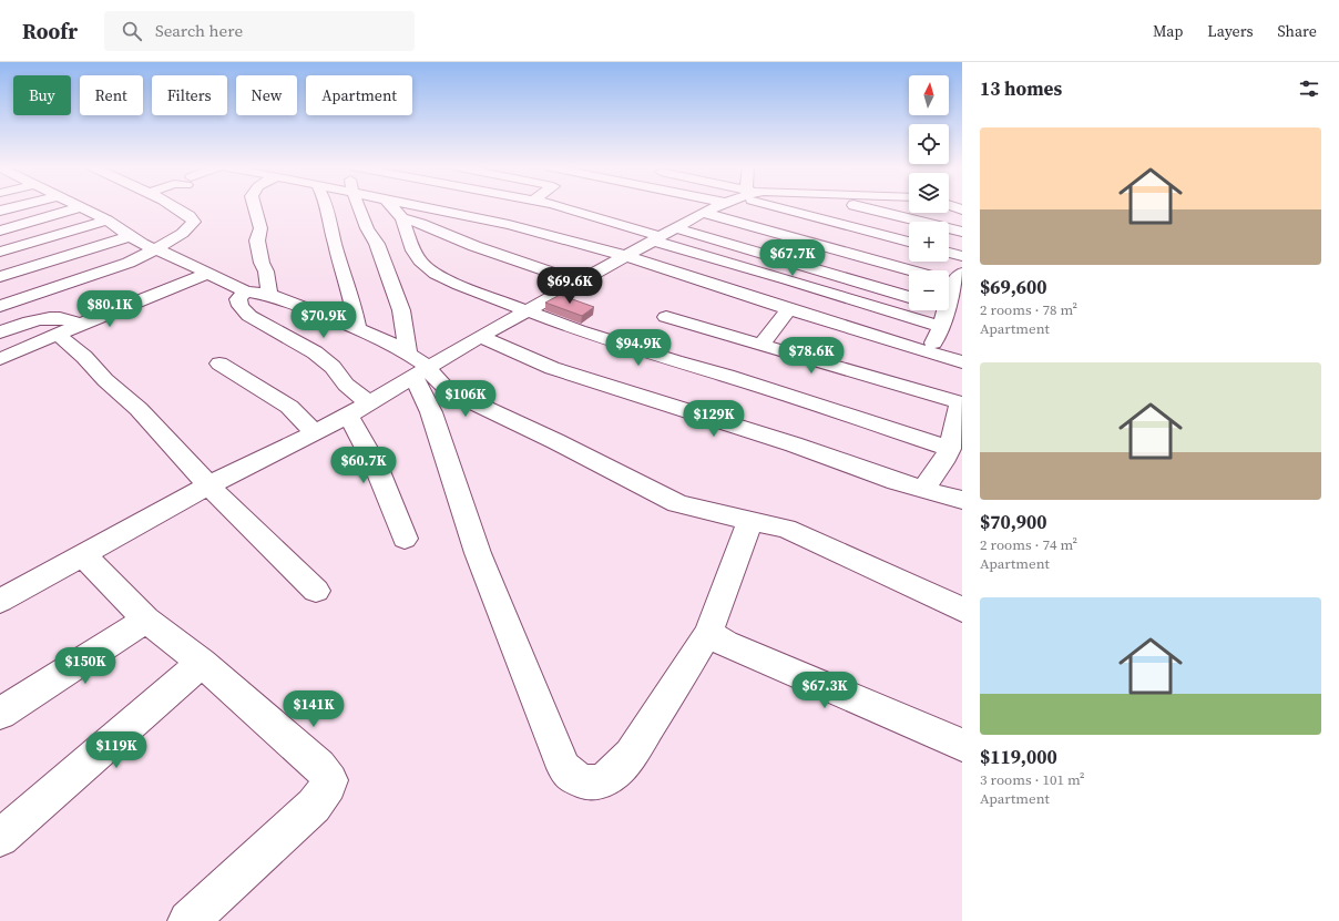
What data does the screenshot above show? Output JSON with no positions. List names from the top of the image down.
{
  "north": "top",
  "page": {
    "header": "Roofr",
    "search": "Search here",
    "nav": ["Map", "Layers", "Share"],
    "heading": "13 homes",
    "map_buttons": ["+", "−"],
    "chip": [
      "Buy",
      "Rent",
      "Filters",
      "New",
      "Apartment"
    ],
    "list": [
      {
        "name": "$69,600",
        "note": "2 rooms · 78 m² · Apartment"
      },
      {
        "name": "$70,900",
        "note": "2 rooms · 74 m² · Apartment"
      },
      {
        "name": "$119,000",
        "note": "3 rooms · 101 m² · Apartment"
      }
    ],
    "price": [
      "$67.7K",
      "$69.6K",
      "$80.1K",
      "$70.9K",
      "$94.9K",
      "$78.6K",
      "$106K",
      "$129K",
      "$60.7K",
      "$150K",
      "$67.3K",
      "$141K",
      "$119K"
    ]
  }
}
